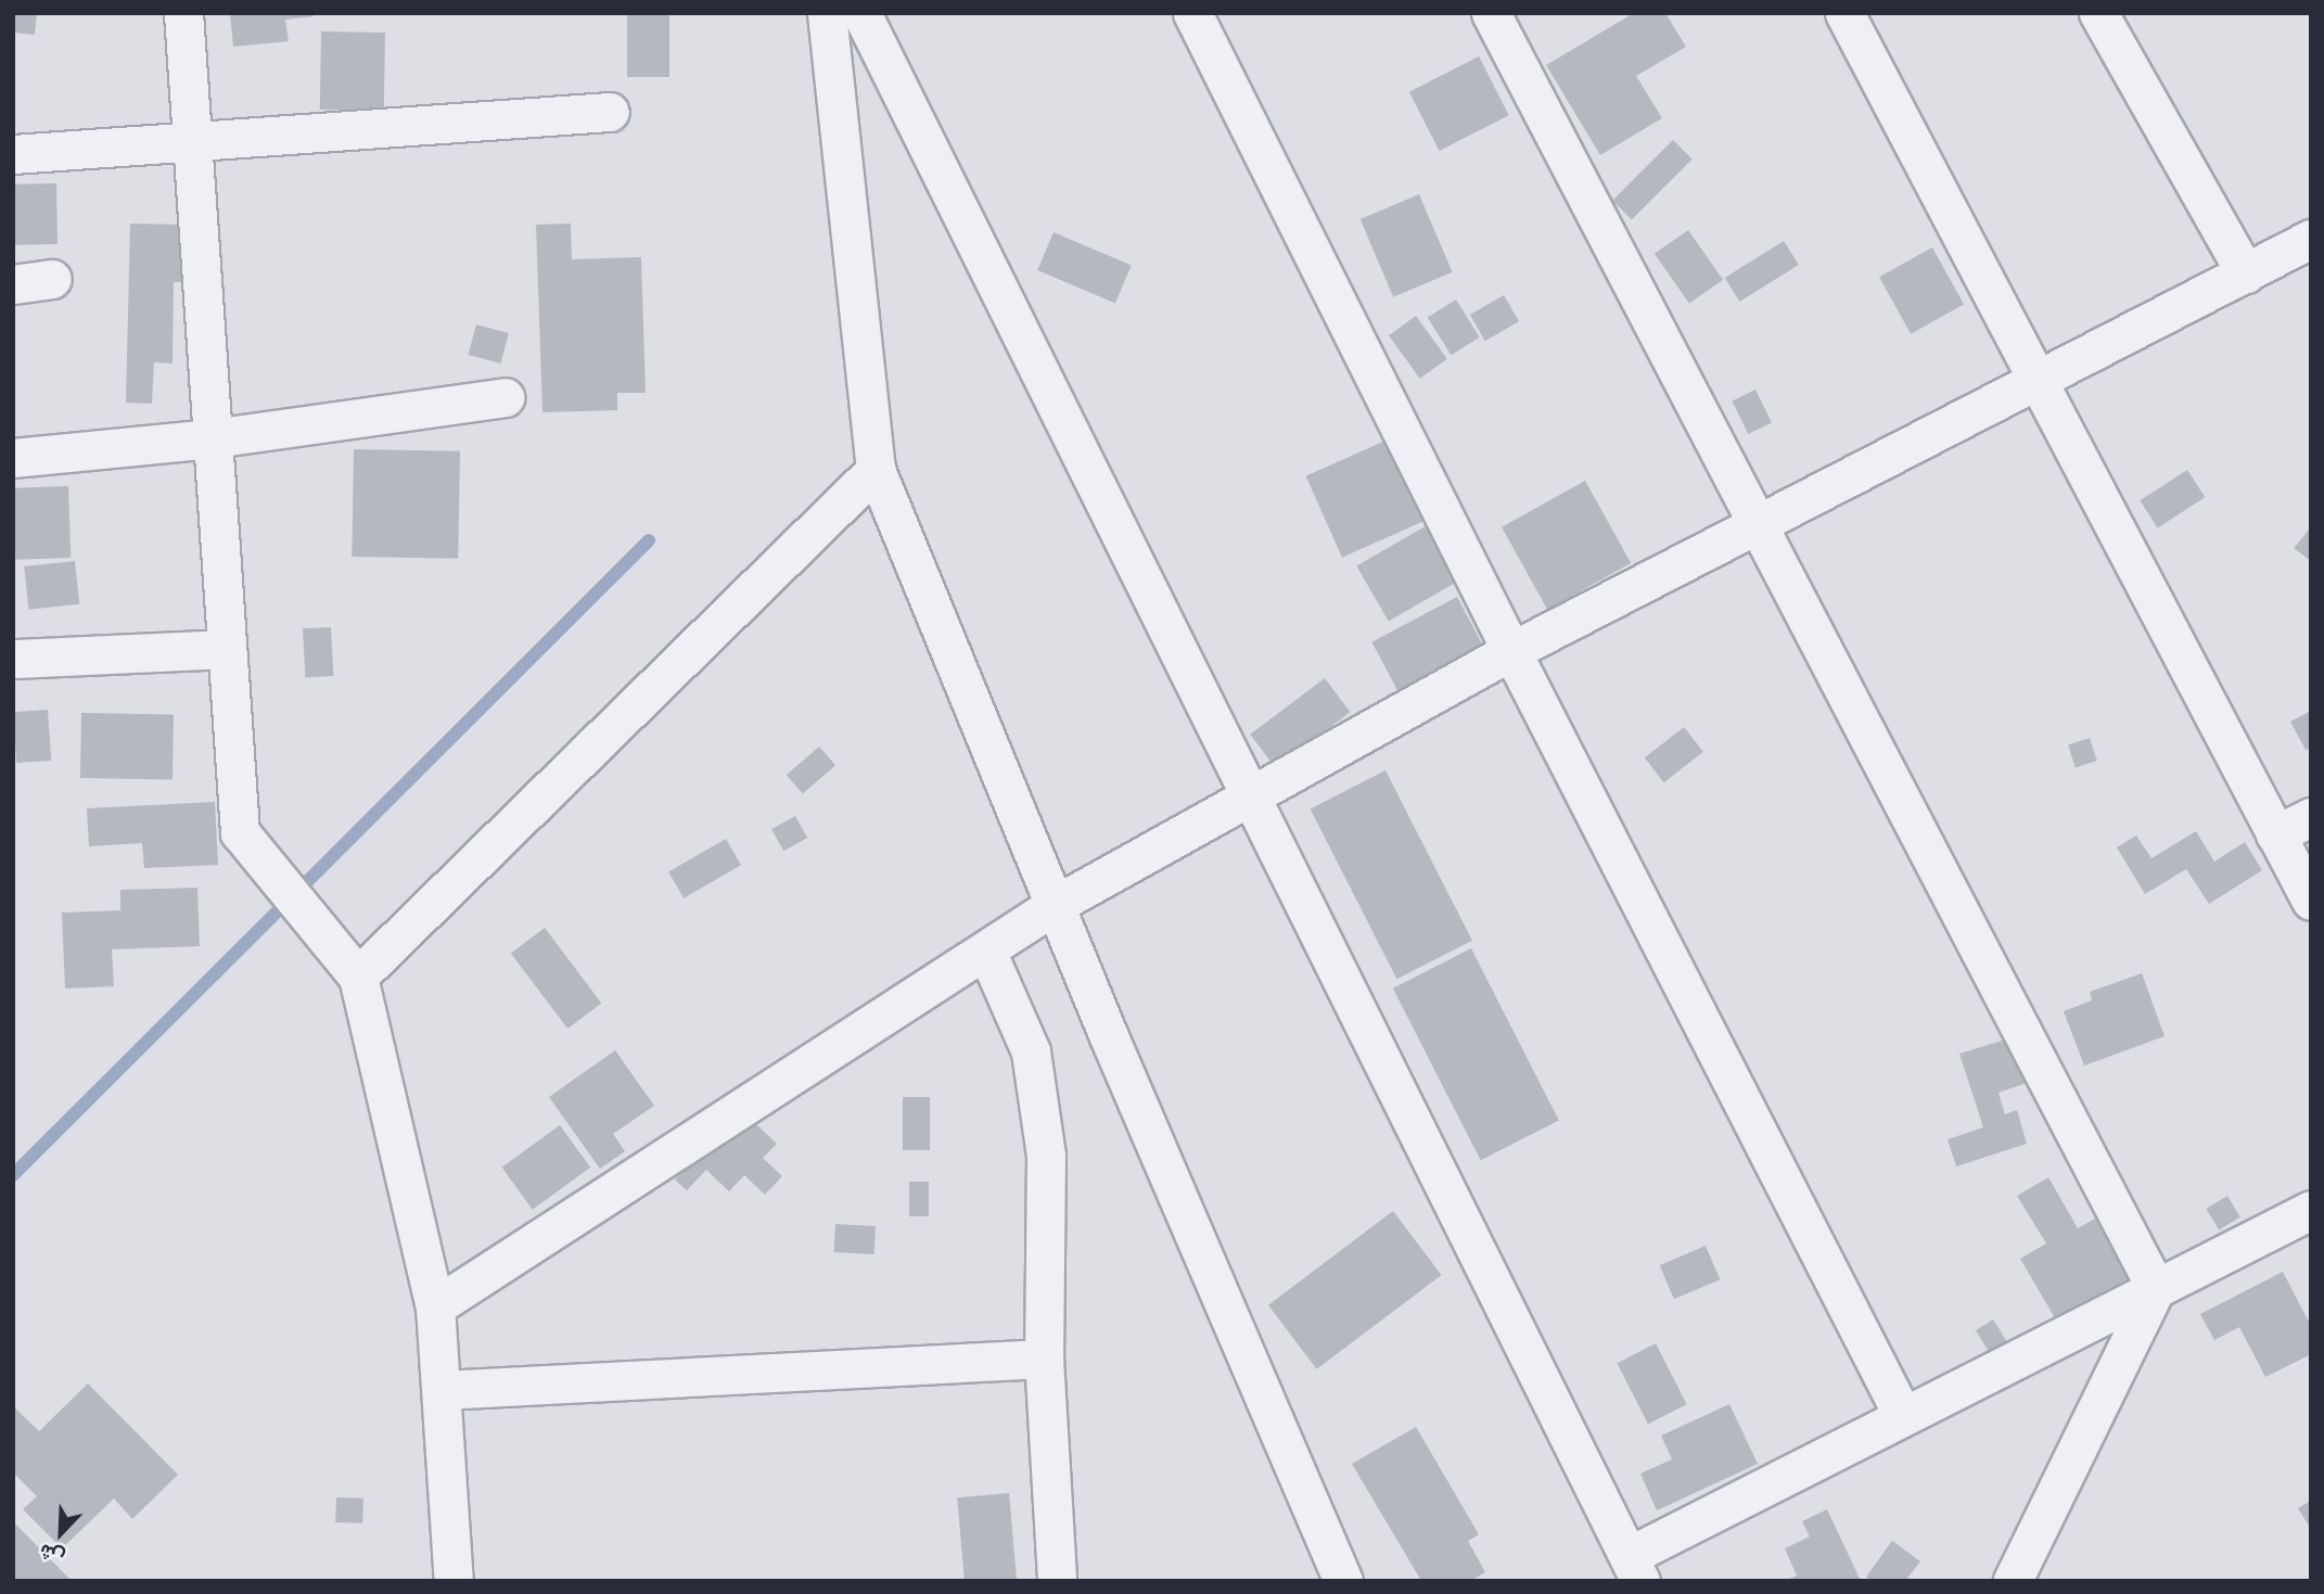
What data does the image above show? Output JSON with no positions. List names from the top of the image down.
{
  "north": "bottom left"
}
